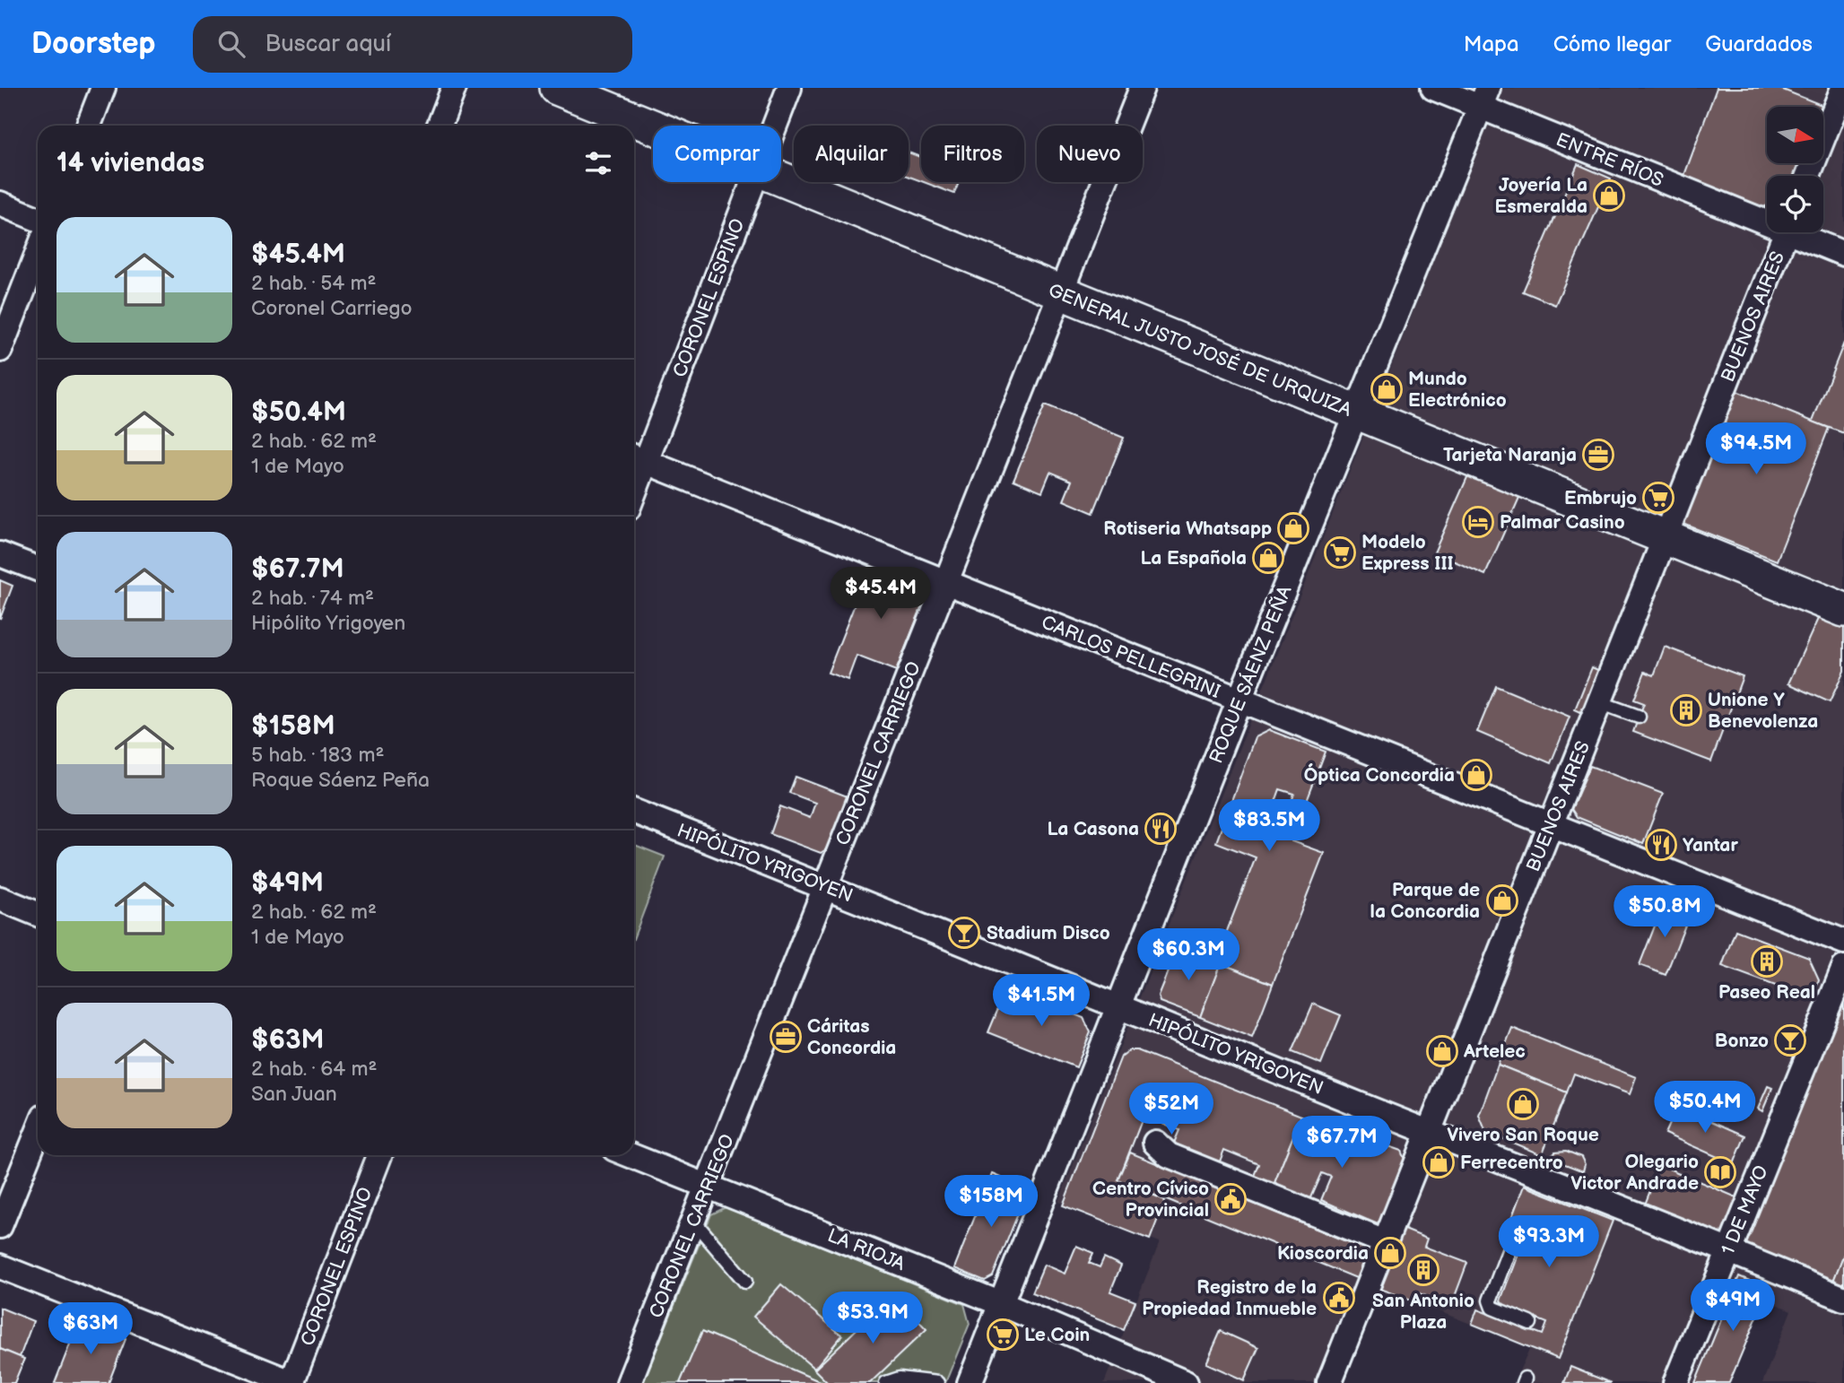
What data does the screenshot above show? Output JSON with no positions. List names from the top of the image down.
{
  "streets": {
    "street": [
      "ENTRE RÍOS",
      "CORONEL ESPINO",
      "BUENOS AIRES",
      "GENERAL JUSTO JOSÉ DE URQUIZA",
      "CARLOS PELLEGRINI",
      "ROQUE SÁENZ PEÑA",
      "CORONEL CARRIEGO",
      "HIPÓLITO YRIGOYEN",
      "1 DE MAYO",
      "LA RIOJA"
    ]
  },
  "crossings": [
    ["ENTRE RÍOS", "ROQUE SÁENZ PEÑA"],
    ["CORONEL ESPINO", "CARLOS PELLEGRINI"],
    ["BUENOS AIRES", "GENERAL JUSTO JOSÉ DE URQUIZA"],
    ["BUENOS AIRES", "CARLOS PELLEGRINI"],
    ["BUENOS AIRES", "HIPÓLITO YRIGOYEN"],
    ["GENERAL JUSTO JOSÉ DE URQUIZA", "ROQUE SÁENZ PEÑA"],
    ["GENERAL JUSTO JOSÉ DE URQUIZA", "CORONEL CARRIEGO"],
    ["CARLOS PELLEGRINI", "ROQUE SÁENZ PEÑA"],
    ["CARLOS PELLEGRINI", "CORONEL CARRIEGO"],
    ["ROQUE SÁENZ PEÑA", "HIPÓLITO YRIGOYEN"],
    ["ROQUE SÁENZ PEÑA", "LA RIOJA"],
    ["CORONEL CARRIEGO", "HIPÓLITO YRIGOYEN"],
    ["CORONEL CARRIEGO", "LA RIOJA"],
    ["HIPÓLITO YRIGOYEN", "1 DE MAYO"]
  ],
  "places": {
    "shop": [
      "Joyería La Esmeralda",
      "Mundo Electrónico",
      "Rotiseria Whatsapp",
      "La Española",
      "Óptica Concordia",
      "Parque de la Concordia",
      "Artelec",
      "Vivero San Roque",
      "Ferrecentro",
      "Kioscordia"
    ],
    "office": ["Tarjeta Naranja", "Cáritas Concordia"],
    "supermarket": ["Embrujo", "Modelo Express III", "Le Coin"],
    "hotel": ["Palmar Casino"],
    "building": ["Unione Y Benevolenza", "Paseo Real", "San Antonio Plaza"],
    "restaurant": ["La Casona", "Yantar"],
    "bar": ["Stadium Disco", "Bonzo"],
    "library": ["Olegario Victor Andrade"],
    "public building": ["Centro Cívico Provincial", "Registro de la Propiedad Inmueble"]
  },
  "north": "right",
  "page": {
    "header": "Doorstep",
    "search": "Buscar aquí",
    "nav": ["Mapa", "Cómo llegar", "Guardados"],
    "chip": [
      "Comprar",
      "Alquilar",
      "Filtros",
      "Nuevo"
    ],
    "heading": "14 viviendas",
    "list": [
      {
        "name": "$45.4M",
        "note": "2 hab. · 54 m² · Coronel Carriego"
      },
      {
        "name": "$50.4M",
        "note": "2 hab. · 62 m² · 1 de Mayo"
      },
      {
        "name": "$67.7M",
        "note": "2 hab. · 74 m² · Hipólito Yrigoyen"
      },
      {
        "name": "$158M",
        "note": "5 hab. · 183 m² · Roque Sáenz Peña"
      },
      {
        "name": "$49M",
        "note": "2 hab. · 62 m² · 1 de Mayo"
      },
      {
        "name": "$63M",
        "note": "2 hab. · 64 m² · San Juan"
      }
    ],
    "price": [
      "$94.5M",
      "$45.4M",
      "$83.5M",
      "$50.8M",
      "$60.3M",
      "$41.5M",
      "$50.4M",
      "$52M",
      "$67.7M",
      "$158M",
      "$93.3M",
      "$49M",
      "$53.9M",
      "$63M"
    ]
  }
}
